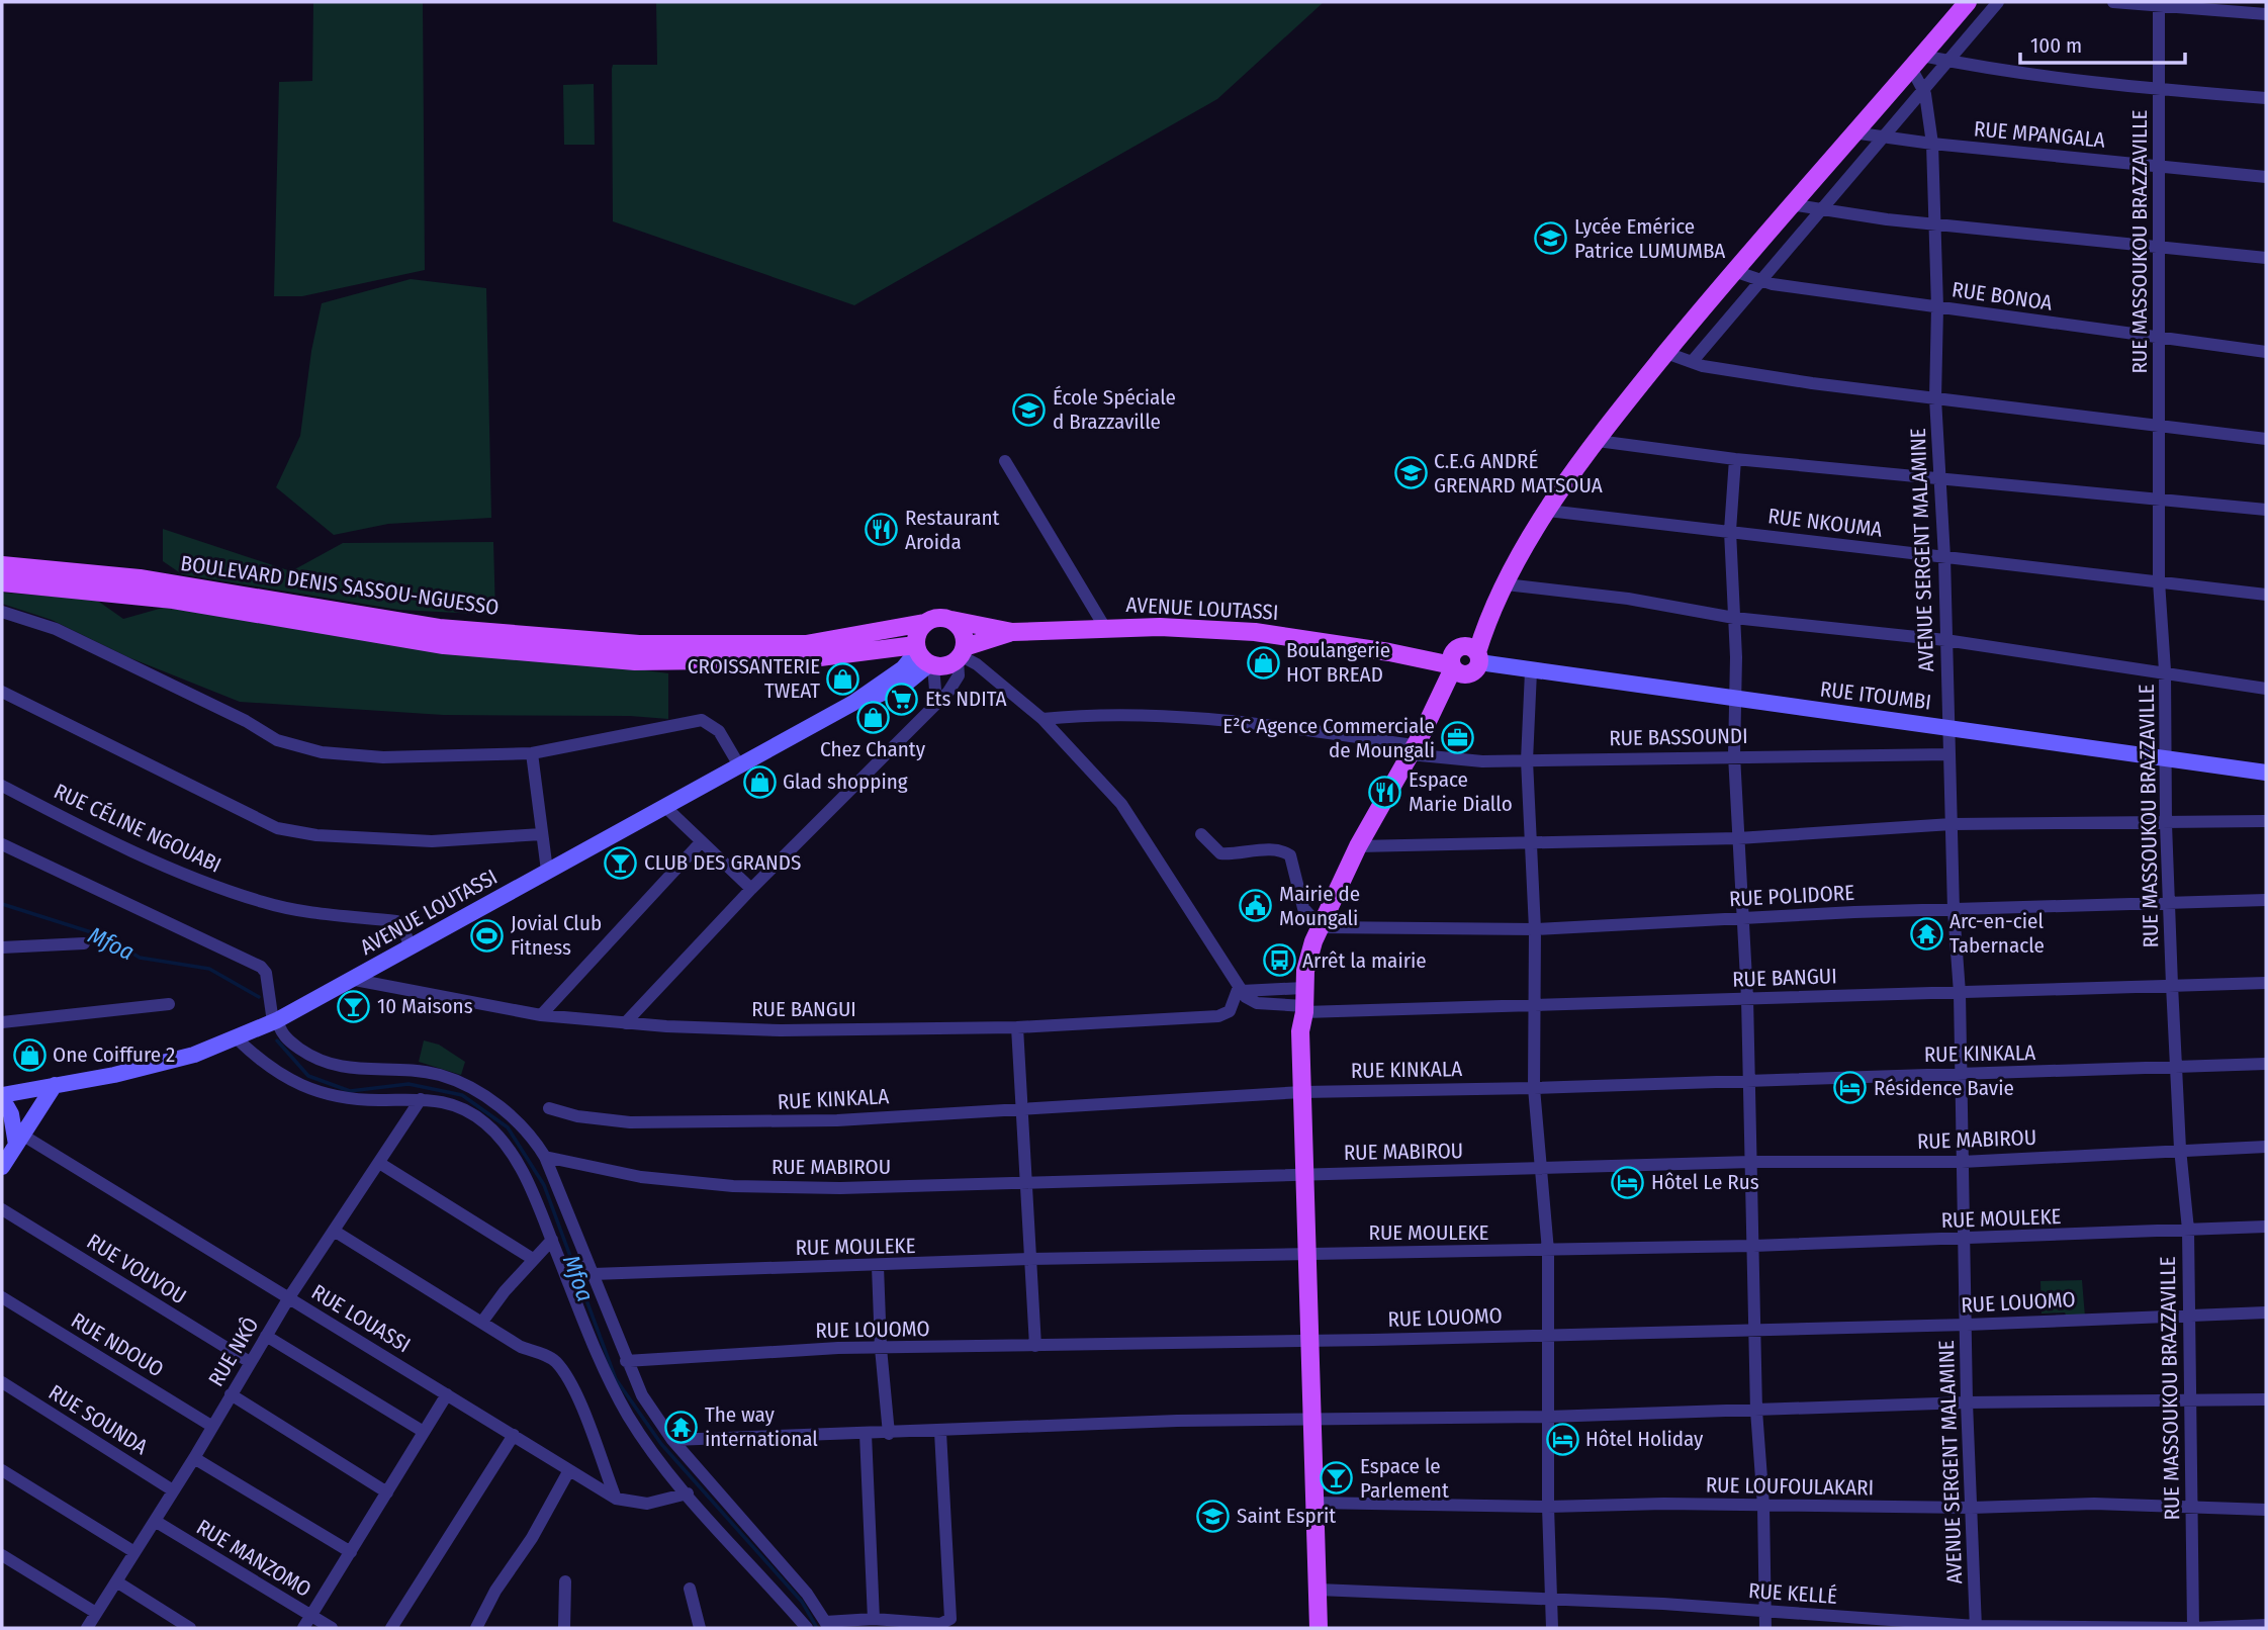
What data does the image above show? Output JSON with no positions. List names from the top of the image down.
{
  "streets": {
    "main road": ["BOULEVARD DENIS SASSOU-NGUESSO", "AVENUE LOUTASSI", "RUE ITOUMBI"],
    "street": [
      "RUE MPANGALA",
      "RUE MASSOUKOU BRAZZAVILLE",
      "RUE BONOA",
      "RUE NKOUMA",
      "AVENUE SERGENT MALAMINE",
      "RUE BASSOUNDI",
      "RUE CÉLINE NGOUABI",
      "RUE POLIDORE",
      "RUE BANGUI",
      "RUE KINKALA",
      "RUE MABIROU",
      "RUE MOULEKE",
      "RUE VOUVOU",
      "RUE LOUOMO",
      "RUE LOUASSI",
      "RUE NDOUO",
      "RUE NKÔ",
      "RUE SOUNDA",
      "RUE LOUFOULAKARI",
      "RUE MANZOMO",
      "RUE KELLÉ"
    ]
  },
  "crossings": [
    ["RUE MPANGALA", "RUE MASSOUKOU BRAZZAVILLE"],
    ["RUE MPANGALA", "AVENUE SERGENT MALAMINE"],
    ["RUE MASSOUKOU BRAZZAVILLE", "RUE BONOA"],
    ["RUE MASSOUKOU BRAZZAVILLE", "RUE NKOUMA"],
    ["RUE MASSOUKOU BRAZZAVILLE", "RUE ITOUMBI"],
    ["RUE MASSOUKOU BRAZZAVILLE", "RUE POLIDORE"],
    ["RUE MASSOUKOU BRAZZAVILLE", "RUE BANGUI"],
    ["RUE MASSOUKOU BRAZZAVILLE", "RUE KINKALA"],
    ["RUE MASSOUKOU BRAZZAVILLE", "RUE MABIROU"],
    ["RUE MASSOUKOU BRAZZAVILLE", "RUE MOULEKE"],
    ["RUE MASSOUKOU BRAZZAVILLE", "RUE LOUOMO"],
    ["RUE MASSOUKOU BRAZZAVILLE", "RUE LOUFOULAKARI"],
    ["RUE MASSOUKOU BRAZZAVILLE", "RUE KELLÉ"],
    ["RUE BONOA", "AVENUE SERGENT MALAMINE"],
    ["RUE NKOUMA", "AVENUE SERGENT MALAMINE"],
    ["AVENUE SERGENT MALAMINE", "RUE ITOUMBI"],
    ["AVENUE SERGENT MALAMINE", "RUE BASSOUNDI"],
    ["AVENUE SERGENT MALAMINE", "RUE POLIDORE"],
    ["AVENUE SERGENT MALAMINE", "RUE BANGUI"],
    ["AVENUE SERGENT MALAMINE", "RUE KINKALA"],
    ["AVENUE SERGENT MALAMINE", "RUE MABIROU"],
    ["AVENUE SERGENT MALAMINE", "RUE MOULEKE"],
    ["AVENUE SERGENT MALAMINE", "RUE LOUOMO"],
    ["AVENUE SERGENT MALAMINE", "RUE LOUFOULAKARI"],
    ["AVENUE SERGENT MALAMINE", "RUE KELLÉ"],
    ["BOULEVARD DENIS SASSOU-NGUESSO", "AVENUE LOUTASSI"],
    ["AVENUE LOUTASSI", "RUE ITOUMBI"],
    ["AVENUE LOUTASSI", "RUE CÉLINE NGOUABI"],
    ["AVENUE LOUTASSI", "RUE BANGUI"],
    ["RUE VOUVOU", "RUE NKÔ"],
    ["RUE LOUASSI", "RUE NKÔ"],
    ["RUE NDOUO", "RUE NKÔ"],
    ["RUE NKÔ", "RUE SOUNDA"],
    ["RUE NKÔ", "RUE MANZOMO"]
  ],
  "water": ["Mfoa"],
  "places": {
    "school or university": [
      "Lycée Emérice Patrice LUMUMBA",
      "École Spéciale d Brazzaville",
      "C.E.G ANDRÉ GRENARD MATSOUA",
      "Saint Esprit"
    ],
    "restaurant": ["Restaurant Aroida", "Espace Marie Diallo"],
    "shop": [
      "Boulangerie HOT BREAD",
      "CROISSANTERIE TWEAT",
      "Chez Chanty",
      "Glad shopping",
      "One Coiffure 2"
    ],
    "supermarket": ["Ets NDITA"],
    "office": ["E²C Agence Commerciale de Moungali"],
    "bar": ["CLUB DES GRANDS", "10 Maisons", "Espace le Parlement"],
    "public building": ["Mairie de Moungali"],
    "temple": ["Arc-en-ciel Tabernacle", "The way international"],
    "sports": ["Jovial Club Fitness"],
    "bus stop": ["Arrêt la mairie"],
    "hotel": ["Résidence Bavie", "Hôtel Le Rus", "Hôtel Holiday"]
  },
  "scale_bar": "100 m"
}
